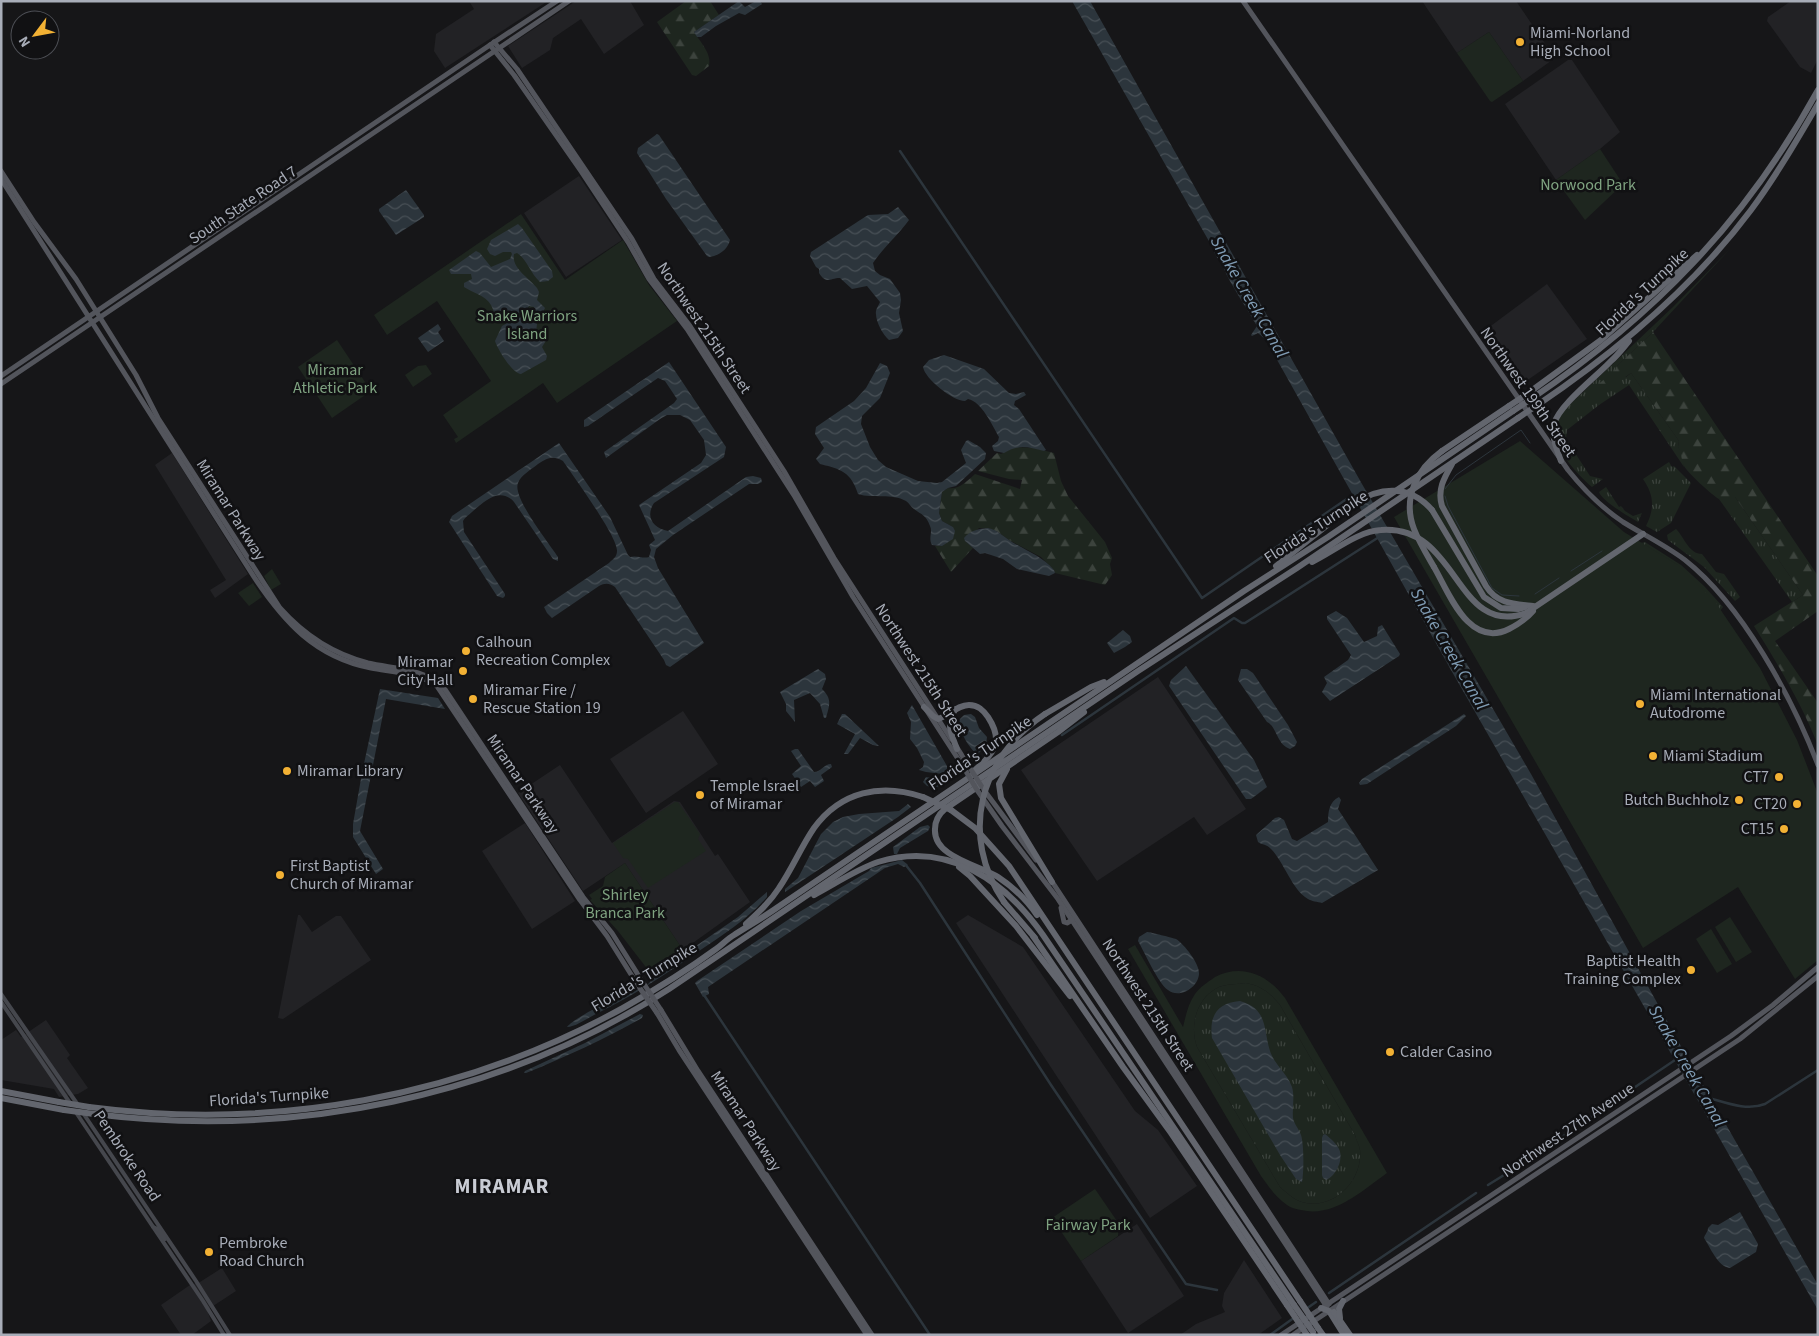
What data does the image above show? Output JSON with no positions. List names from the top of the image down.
{
  "streets": {
    "highway": ["Florida's Turnpike"],
    "main road": [
      "South State Road 7",
      "Northwest 215th Street",
      "Northwest 199th Street",
      "Miramar Parkway",
      "Northwest 27th Avenue",
      "Pembroke Road"
    ]
  },
  "crossings": [
    ["South State Road 7", "Northwest 215th Street"],
    ["South State Road 7", "Miramar Parkway"],
    ["Northwest 215th Street", "Northwest 27th Avenue"]
  ],
  "districts": ["MIRAMAR"],
  "water": ["Snake Creek Canal"],
  "parks": [
    "Norwood Park",
    "Snake Warriors Island",
    "Miramar Athletic Park",
    "Shirley Branca Park",
    "Fairway Park"
  ],
  "places": [
    "Miami-Norland High School",
    "Calhoun Recreation Complex",
    "Miramar City Hall",
    "Miramar Fire / Rescue Station 19",
    "Miami International Autodrome",
    "Miami Stadium",
    "Miramar Library",
    "CT7",
    "Temple Israel of Miramar",
    "Butch Buchholz",
    "CT20",
    "CT15",
    "First Baptist Church of Miramar",
    "Baptist Health Training Complex",
    "Calder Casino",
    "Pembroke Road Church"
  ],
  "north": "bottom left"
}
